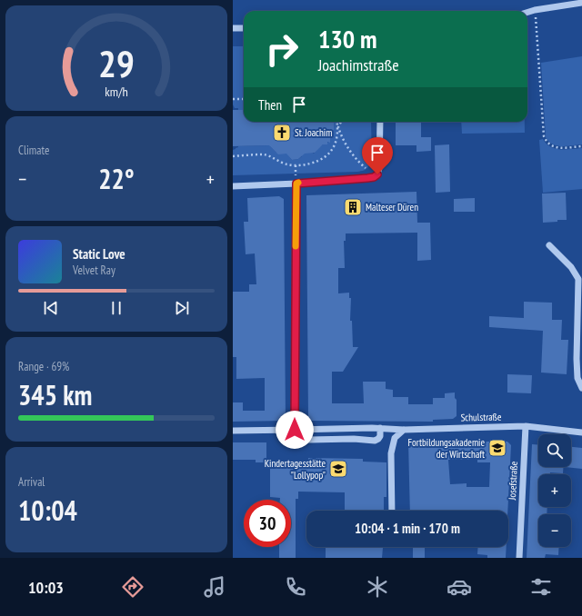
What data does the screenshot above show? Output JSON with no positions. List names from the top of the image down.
{
  "streets": {
    "street": ["Schulstraße", "Josefstraße"]
  },
  "crossings": [
    ["Schulstraße", "Josefstraße"]
  ],
  "places": {
    "church": ["St. Joachim"],
    "building": ["Malteser Düren"],
    "school or university": ["Fortbildungsakademie der Wirtschaft", "Kindertagesstätte \"Lollypop\""]
  },
  "page": {
    "turn": ["130 m", "Joachimstraße"],
    "then": "Then",
    "tile": [
      "Climate",
      ["Range · 69%", "345 km"],
      ["Arrival", "10:04"]
    ],
    "heat": ["−", "22°", "+"],
    "song": ["Static Love", "Velvet Ray"],
    "map_buttons": ["+", "−"],
    "limit": "30",
    "trip": "10:04 · 1 min · 170 m",
    "tabs": "10:03",
    "gauge": ["29", "km/h"]
  }
}
